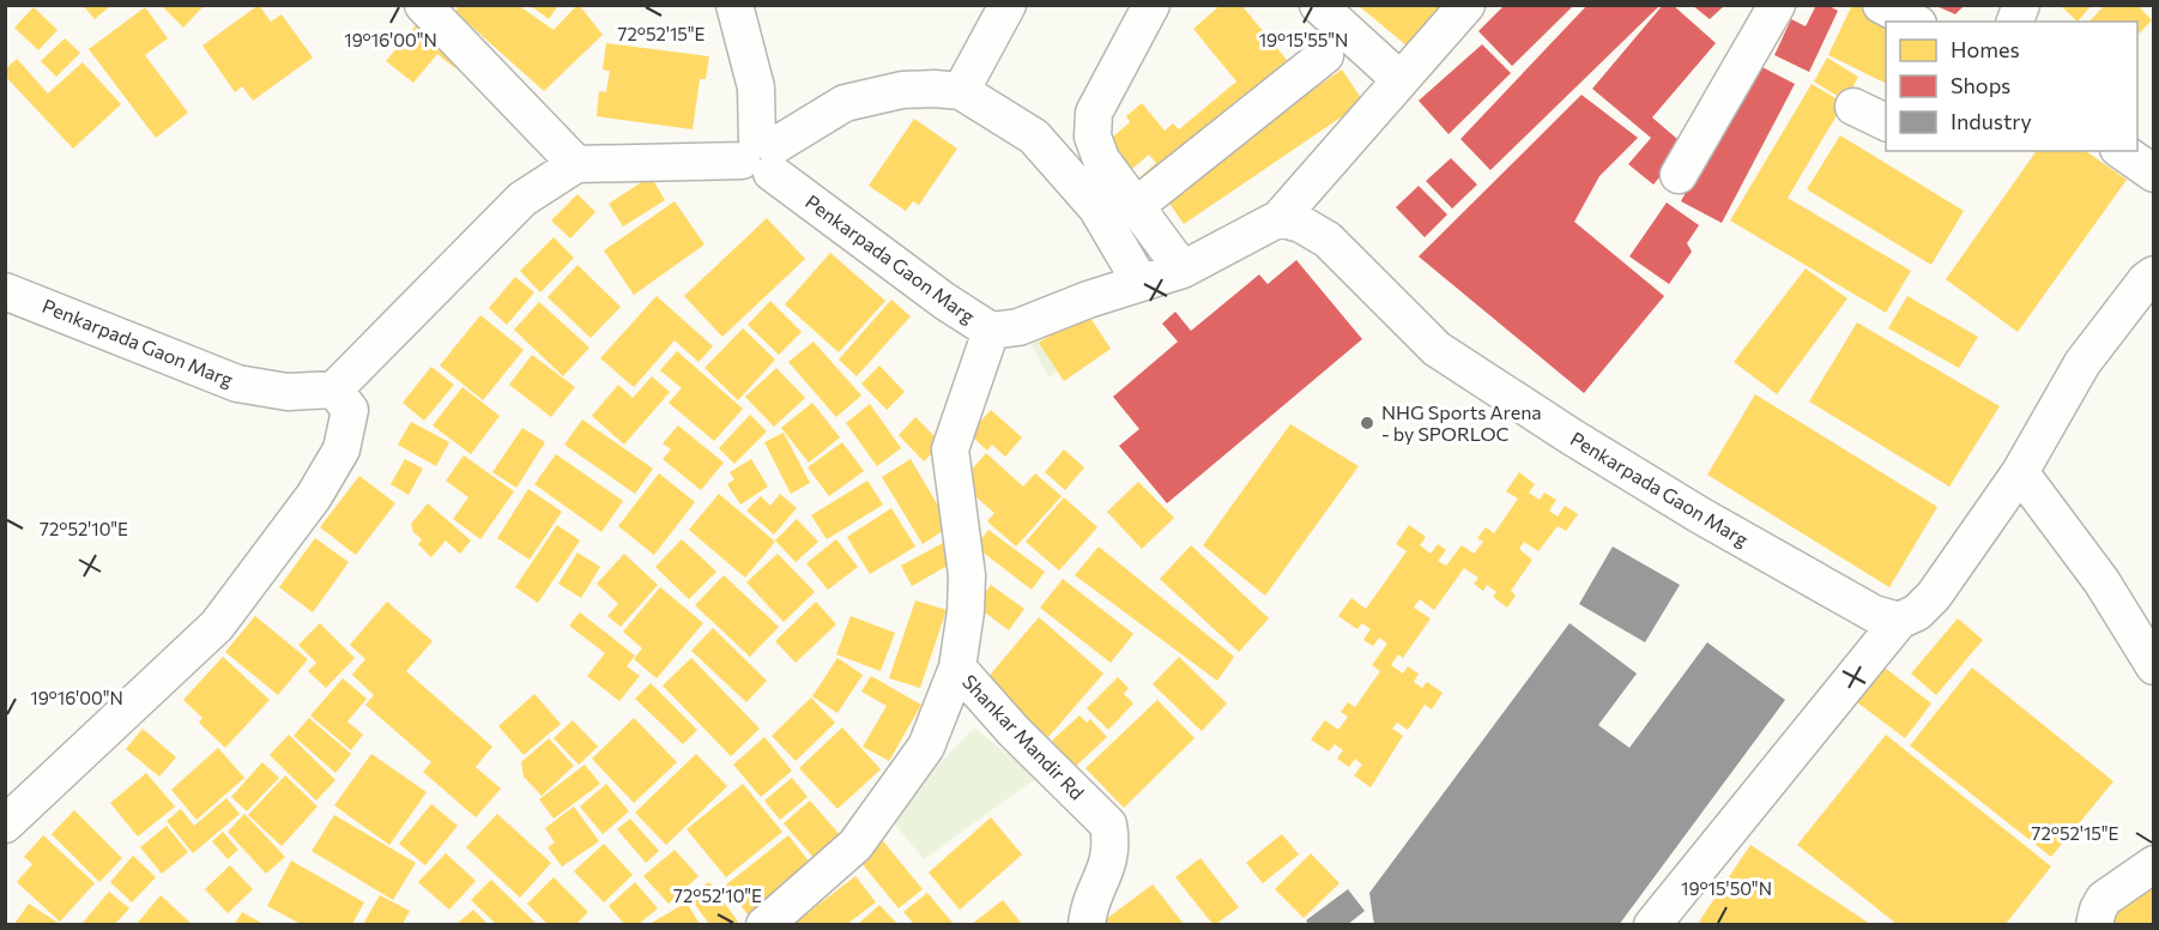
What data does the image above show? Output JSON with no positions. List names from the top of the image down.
{
  "streets": {
    "street": ["Penkarpada Gaon Marg", "Shankar Mandir Rd"]
  },
  "crossings": [
    ["Penkarpada Gaon Marg", "Shankar Mandir Rd"]
  ],
  "places": ["NHG Sports Arena - by SPORLOC"],
  "legend": ["Homes", "Shops", "Industry"],
  "coordinates": [
    "72°52'15\"E",
    "19°16'00\"N",
    "19°15'55\"N",
    "72°52'10\"E",
    "19°15'50\"N"
  ]
}
